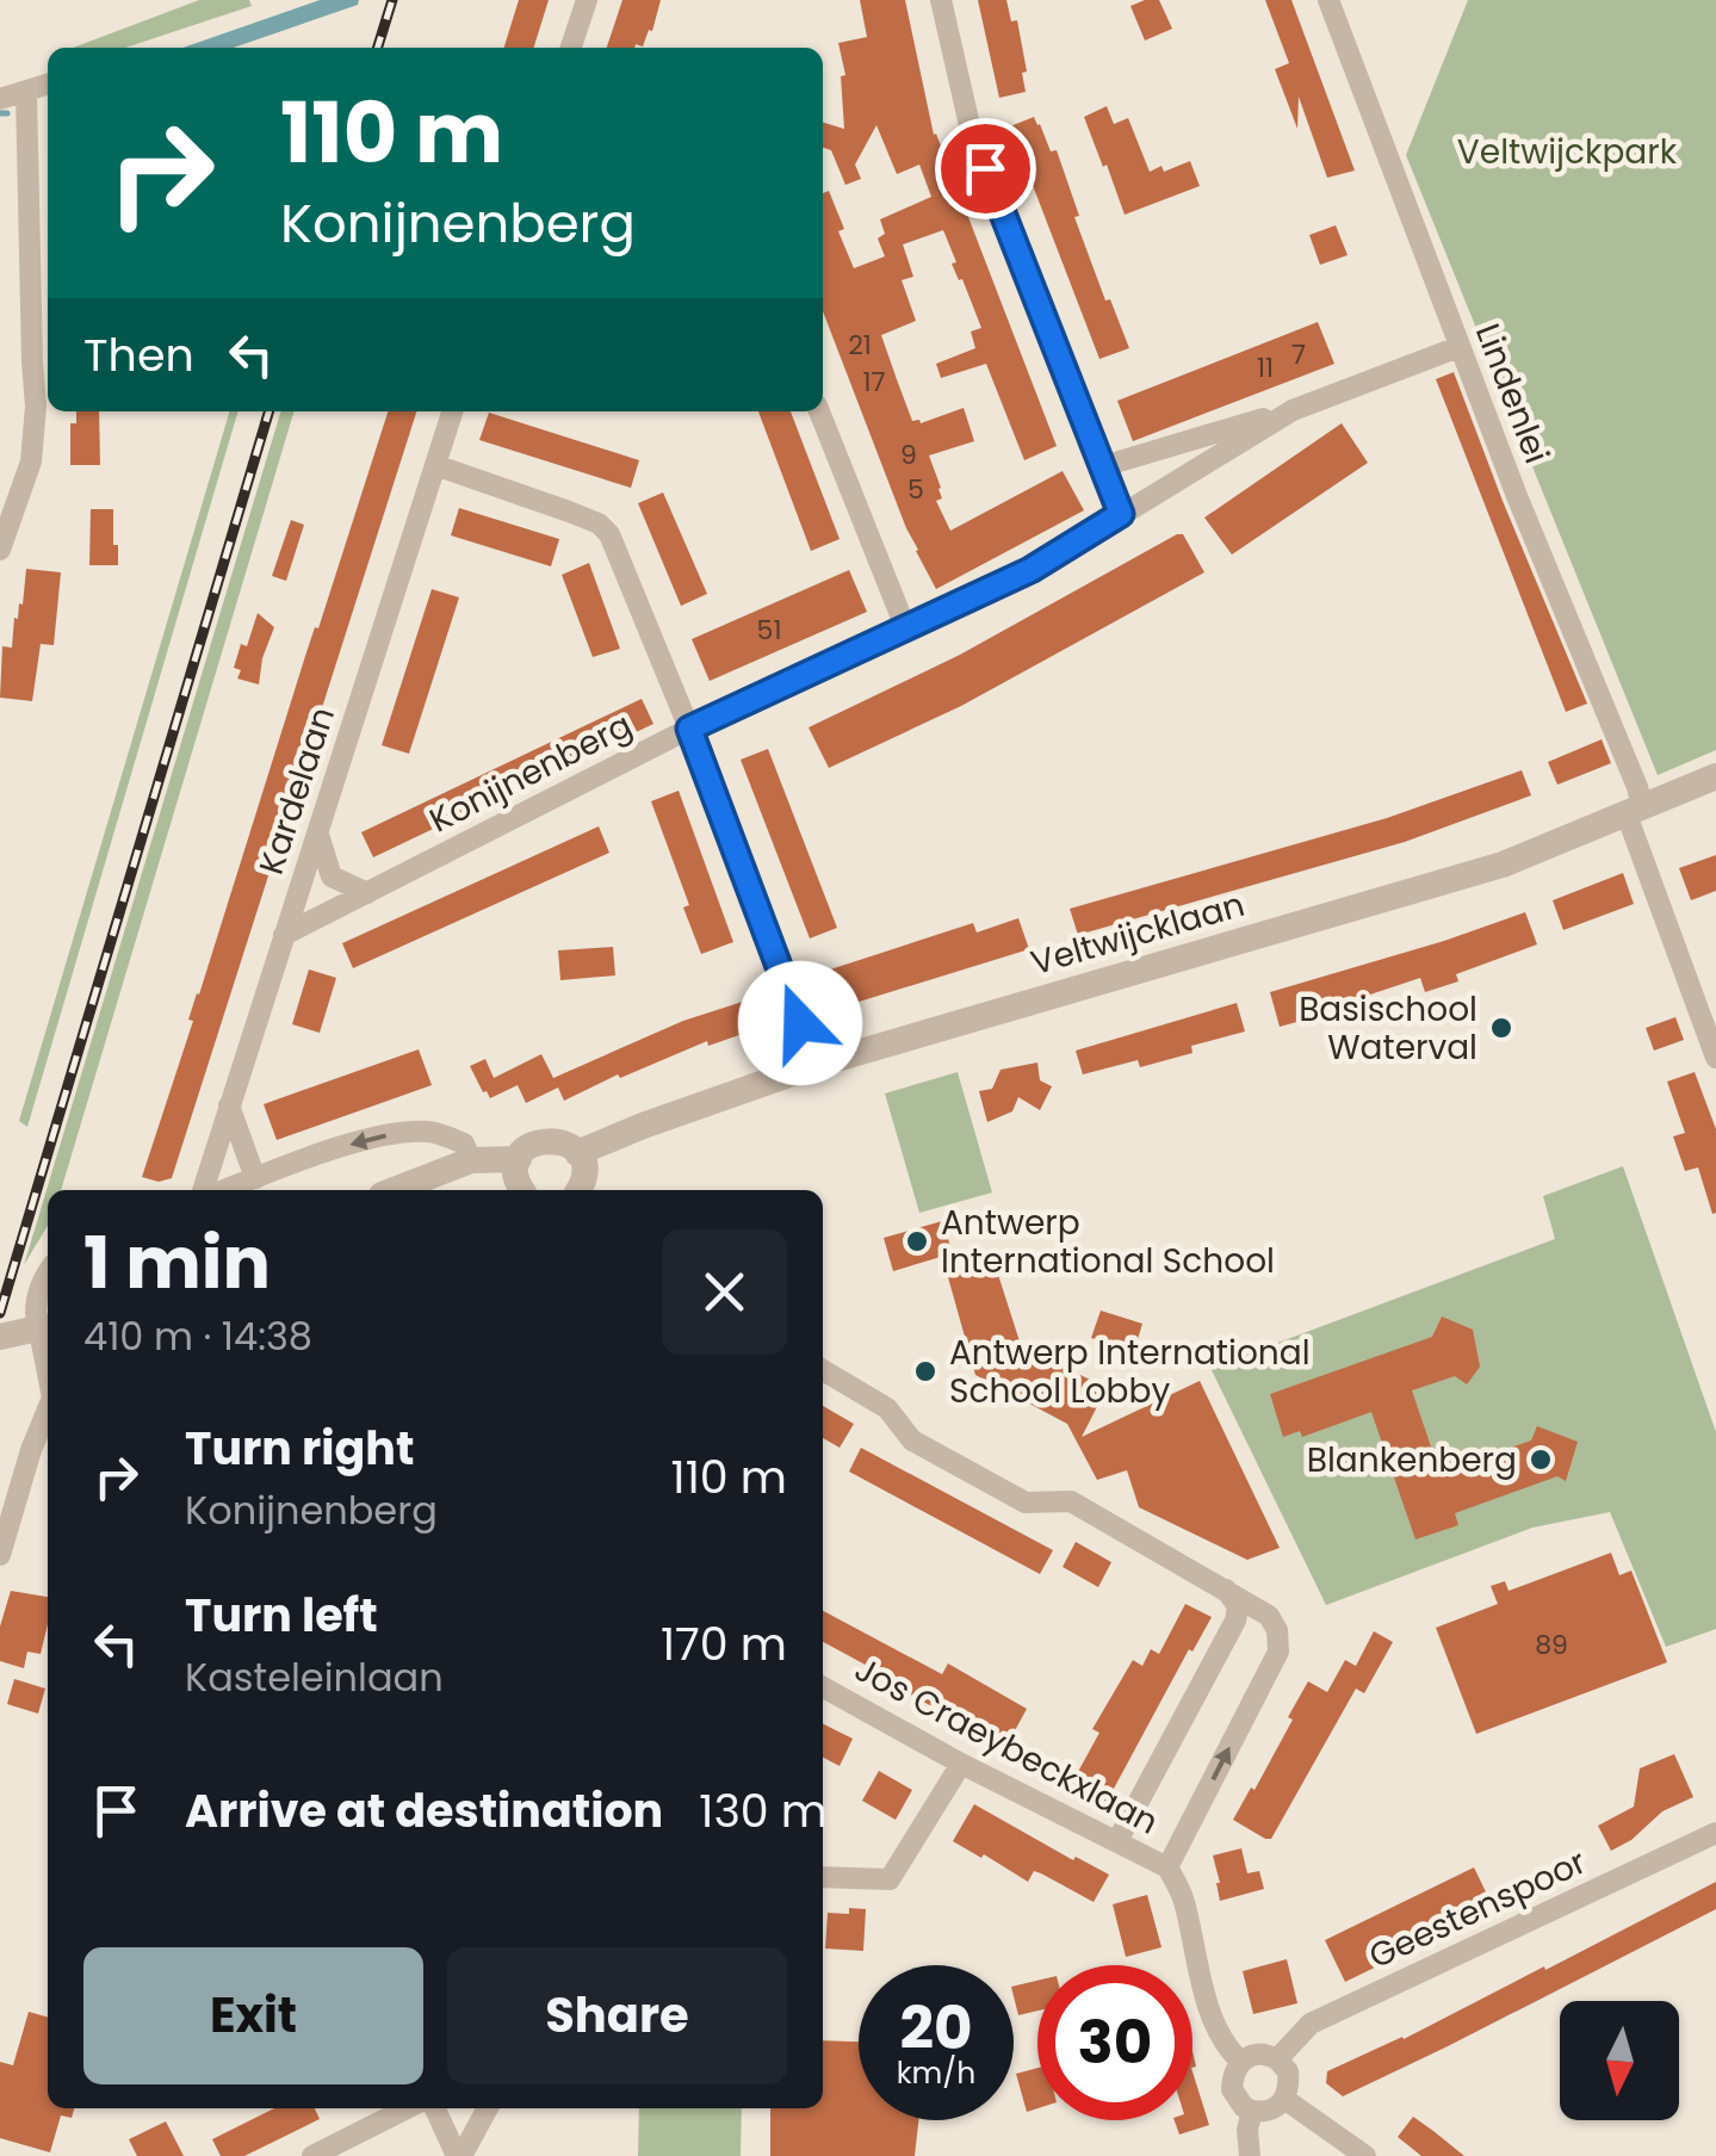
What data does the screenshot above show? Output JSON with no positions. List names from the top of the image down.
{
  "streets": {
    "street": [
      "Lindenlei",
      "Konijnenberg",
      "Kardelaan",
      "Veltwijcklaan",
      "Jos Craeybeckxlaan",
      "Geestenspoor"
    ]
  },
  "crossings": [
    ["Lindenlei", "Konijnenberg"],
    ["Lindenlei", "Veltwijcklaan"],
    ["Konijnenberg", "Kardelaan"],
    ["Jos Craeybeckxlaan", "Geestenspoor"]
  ],
  "parks": ["Veltwijckpark"],
  "places": [
    "Basischool Waterval",
    "Antwerp International School",
    "Antwerp International School Lobby",
    "Blankenberg"
  ],
  "house_numbers": [
    "21",
    "7",
    "11",
    "17",
    "9",
    "5",
    "51",
    "89"
  ],
  "north": "bottom",
  "page": {
    "turn": ["110 m", "Konijnenberg"],
    "then": "Then",
    "heading": ["1 min", "410 m · 14:38"],
    "list": [
      {
        "name": "Turn right",
        "note": "Konijnenberg",
        "value": "110 m"
      },
      {
        "name": "Turn left",
        "note": "Kasteleinlaan",
        "value": "170 m"
      },
      {
        "name": "Arrive at destination",
        "value": "130 m"
      }
    ],
    "buttons": ["Exit", "Share"],
    "speed": "20 km/h",
    "limit": "30"
  }
}
